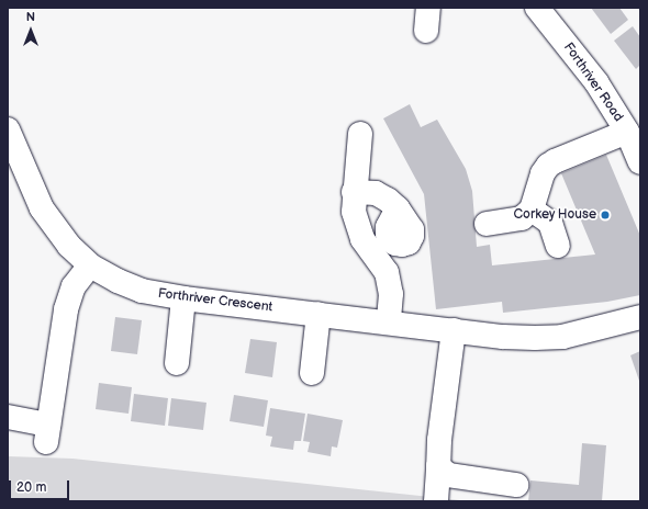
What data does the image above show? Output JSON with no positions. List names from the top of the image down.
{
  "streets": {
    "street": ["Forthriver Road", "Forthriver Crescent"]
  },
  "places": ["Corkey House"],
  "scale_bar": "20 m",
  "north": "top"
}
